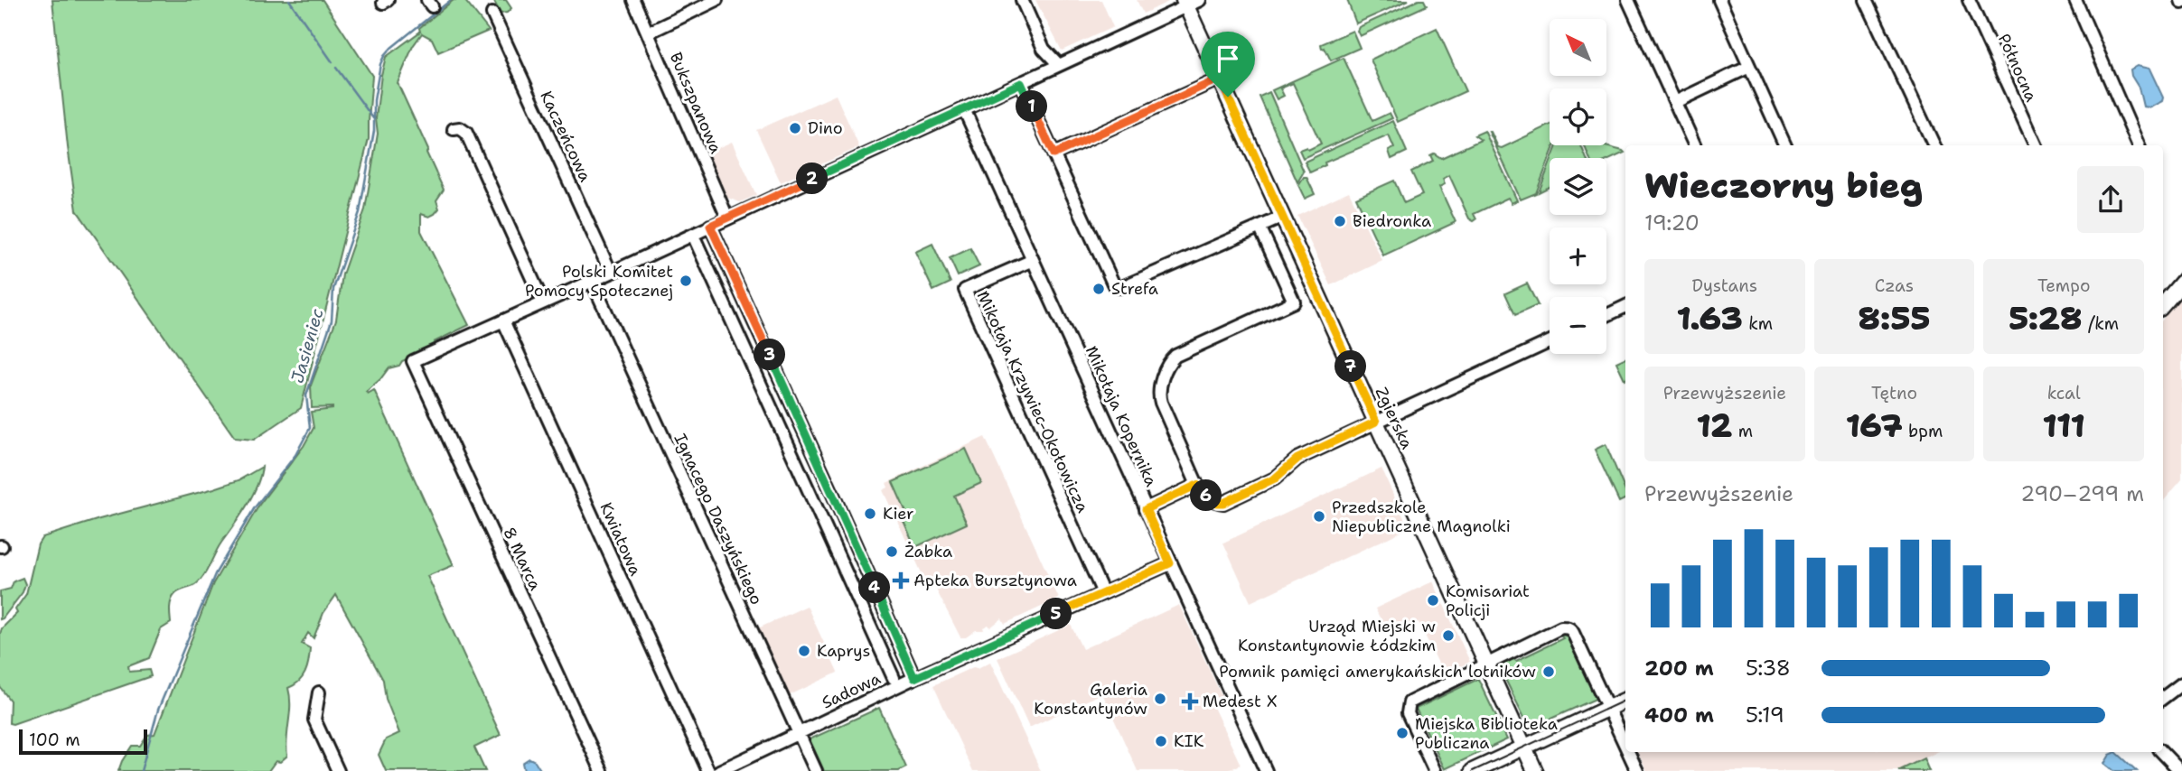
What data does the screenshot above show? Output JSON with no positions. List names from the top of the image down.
{
  "streets": {
    "main road": ["Zgierska"],
    "street": [
      "Północna",
      "Bukszpanowa",
      "Kaczeńcowa",
      "Mikołaja Krzywiec-Okołowicza",
      "Mikołaja Kopernika",
      "Ignacego Daszyńskiego",
      "Kwiatowa",
      "8 Marca",
      "Sadowa"
    ]
  },
  "crossings": [
    ["Mikołaja Krzywiec-Okołowicza", "Mikołaja Kopernika"],
    ["Mikołaja Krzywiec-Okołowicza", "Sadowa"],
    ["Mikołaja Kopernika", "Sadowa"],
    ["Ignacego Daszyńskiego", "Sadowa"],
    ["Kwiatowa", "8 Marca"]
  ],
  "water": ["Jasieniec"],
  "places": {
    "other": [
      "Dino",
      "Biedronka",
      "Polski Komitet Pomocy Społecznej",
      "Strefa",
      "Kier",
      "Przedszkole Niepubliczne Magnolki",
      "Żabka",
      "Komisariat Policji",
      "Urząd Miejski w Konstantynowie Łódzkim",
      "Kaprys",
      "Pomnik pamięci amerykańskich lotników",
      "Galeria Konstantynów",
      "Miejska Biblioteka Publiczna",
      "KIK"
    ],
    "health": ["Apteka Bursztynowa", "Medest X"]
  },
  "scale_bar": "100 m",
  "north": "top left",
  "page": {
    "map_buttons": ["+", "−"],
    "pins": [
      "1",
      "2",
      "3",
      "7",
      "6",
      "4",
      "5"
    ],
    "heading": ["Wieczorny bieg", "19:20"],
    "stats": [
      ["Dystans", "1.63 km"],
      ["Czas", "8:55"],
      ["Tempo", "5:28 /km"],
      ["Przewyższenie", "12 m"],
      ["Tętno", "167 bpm"],
      ["kcal", "111"]
    ],
    "chart": ["Przewyższenie", "290–299 m"],
    "list": [
      {
        "name": "200 m",
        "note": "5:38"
      },
      {
        "name": "400 m",
        "note": "5:19"
      }
    ],
    "scale": "100 m"
  }
}
